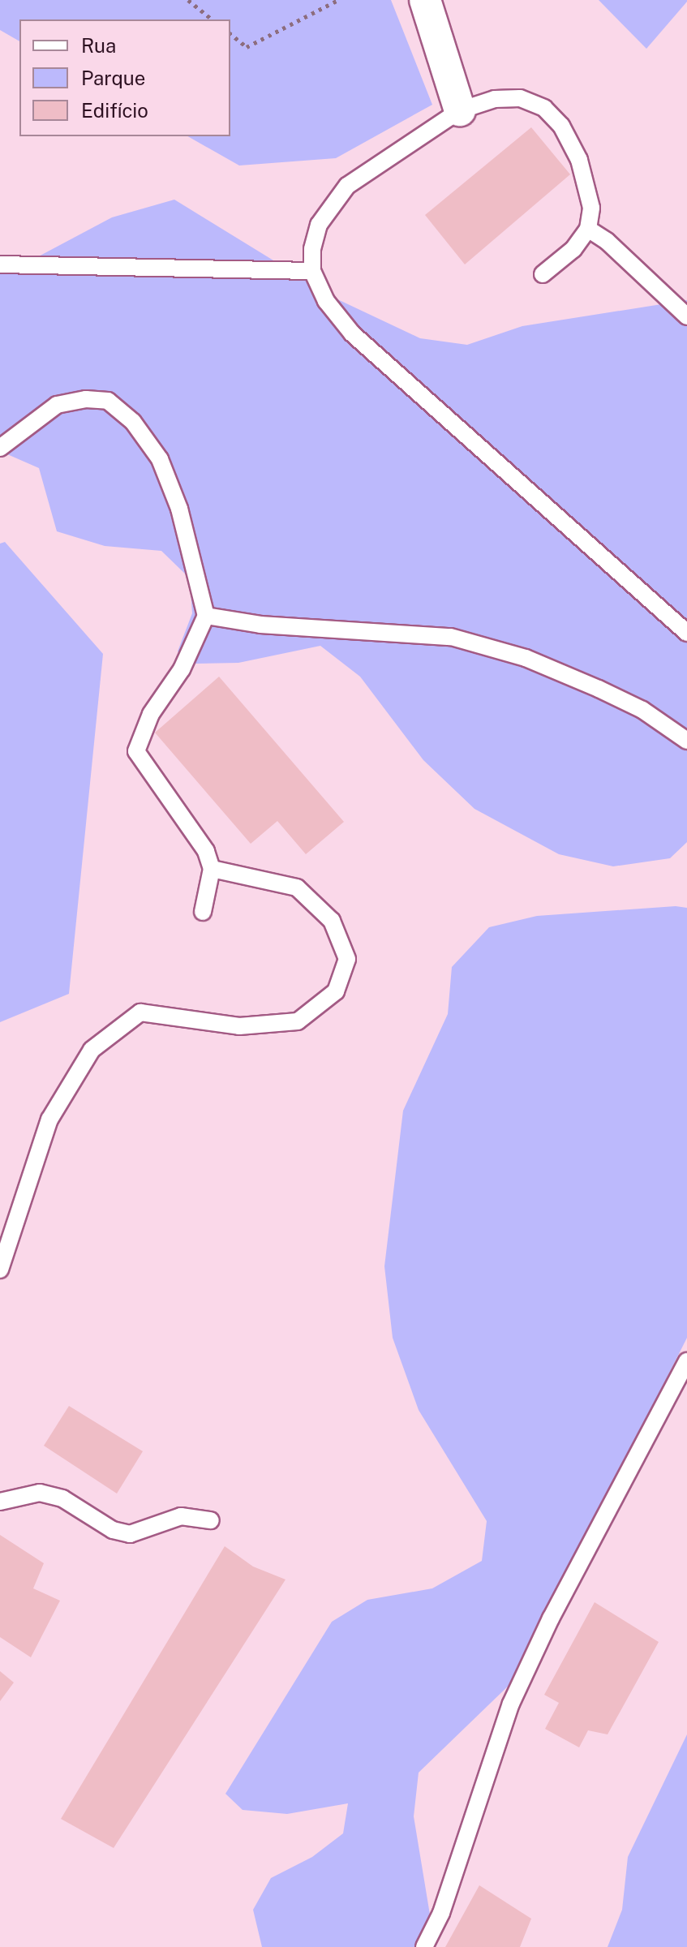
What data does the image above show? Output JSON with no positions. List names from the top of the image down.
{
  "legend": ["Rua", "Parque", "Edifício"]
}
